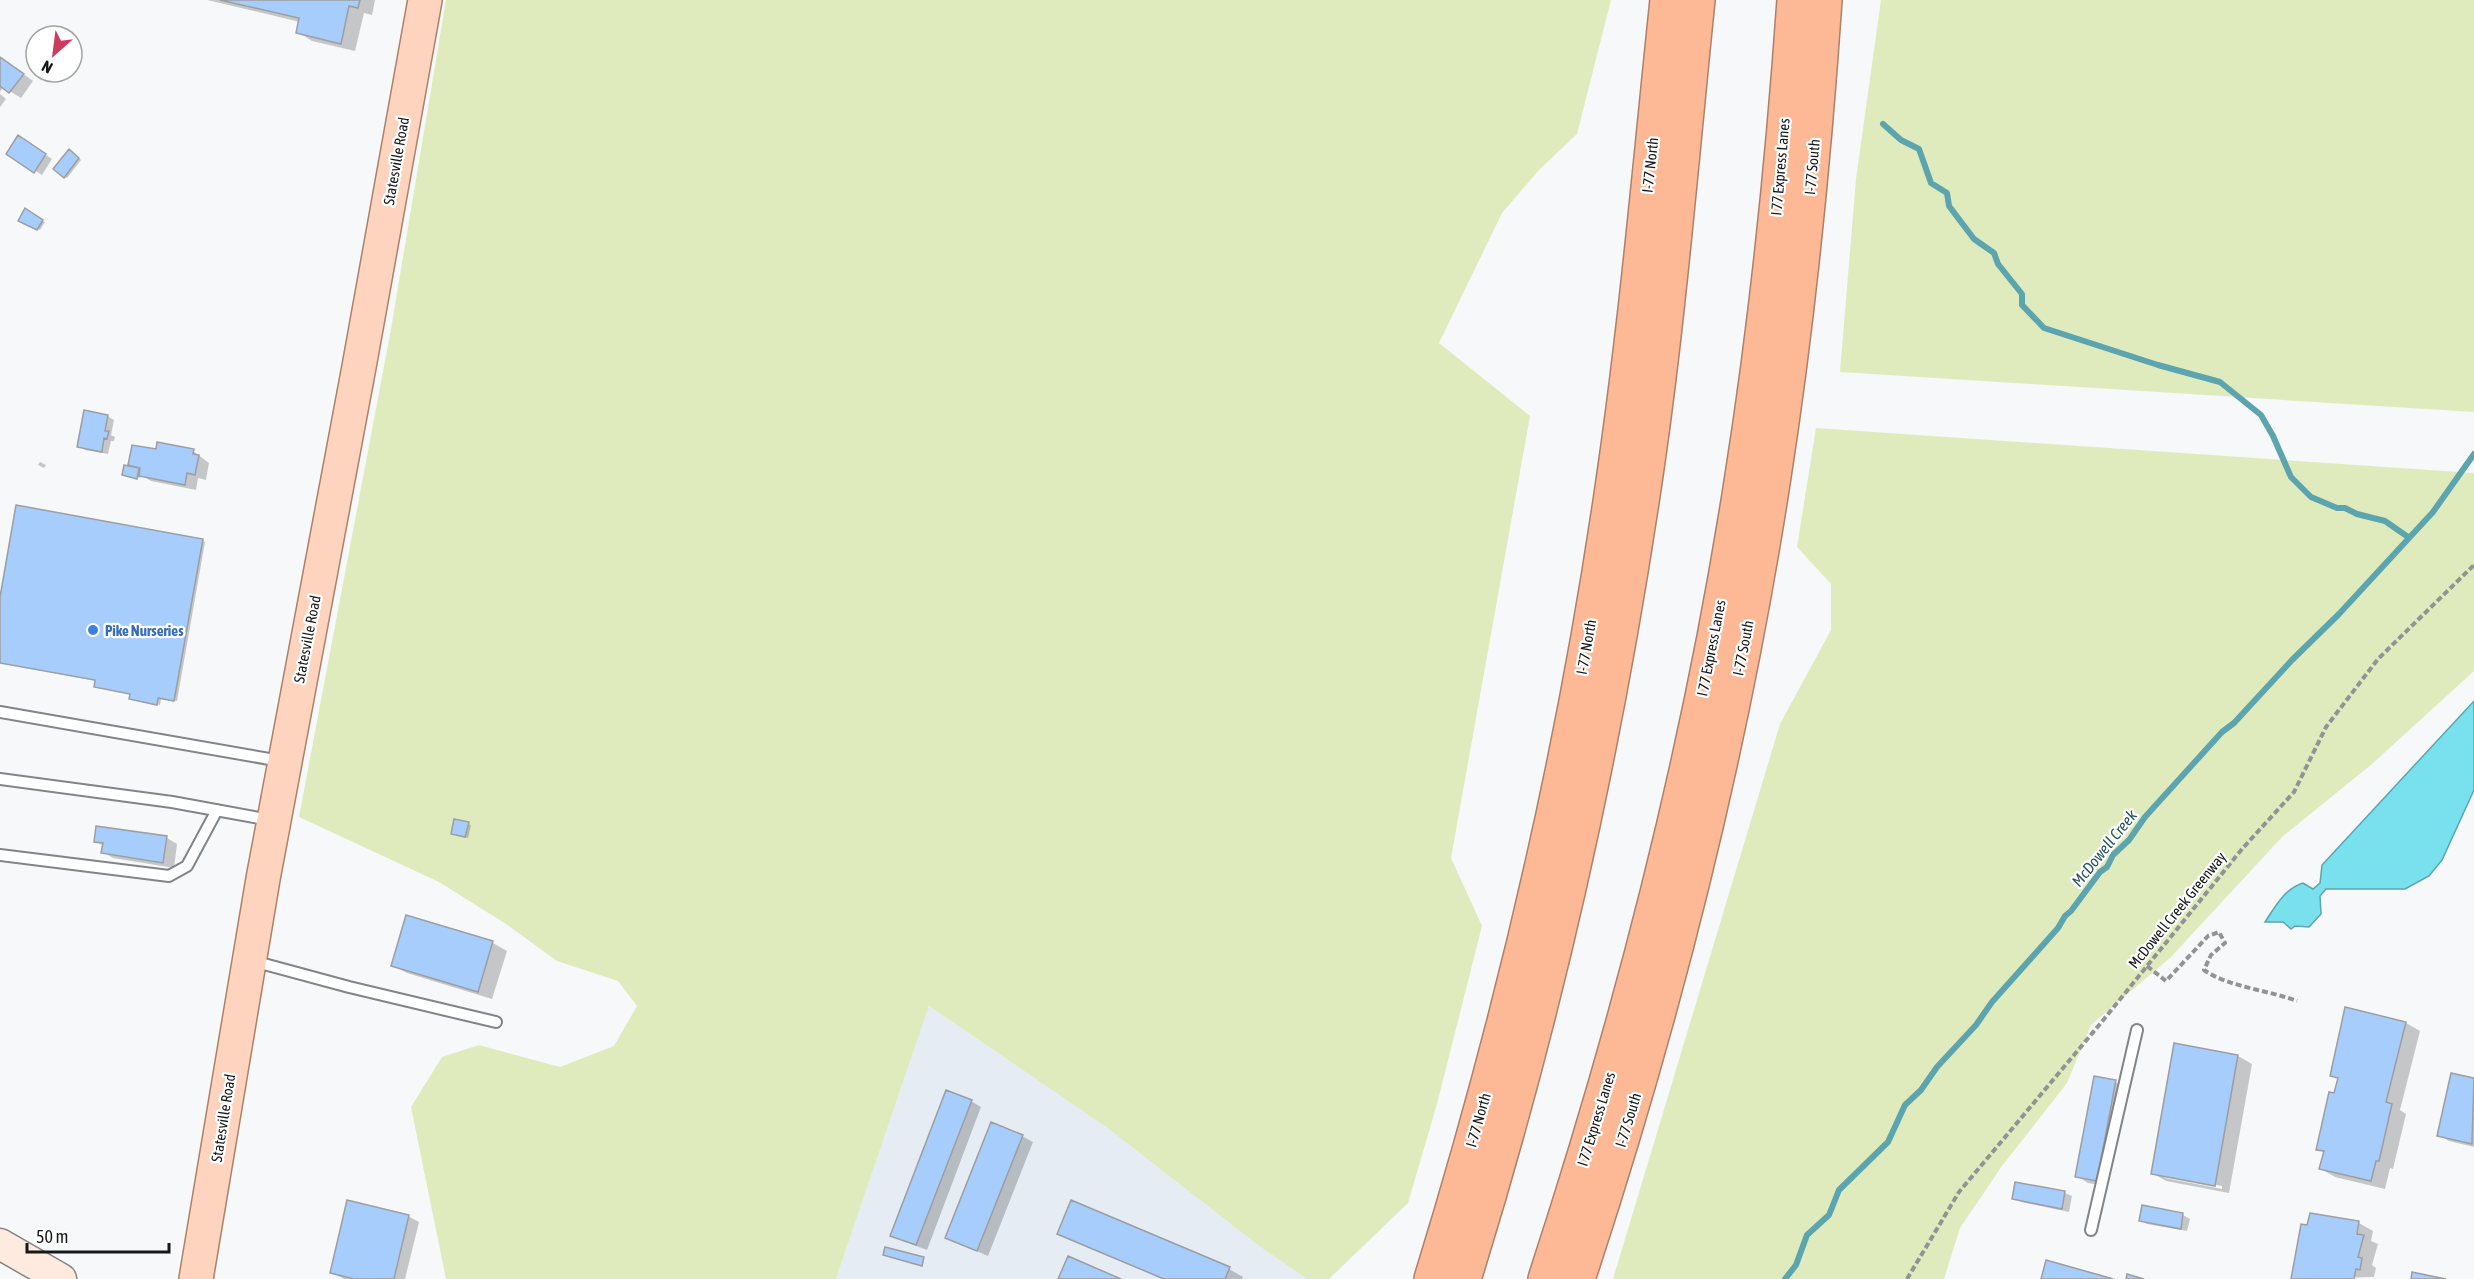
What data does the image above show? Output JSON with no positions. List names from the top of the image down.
{
  "streets": {
    "highway": ["I-77 North", "I 77 Express Lanes", "I-77 South"],
    "main road": ["Statesville Road"],
    "path": ["McDowell Creek Greenway"]
  },
  "water": ["McDowell Creek"],
  "places": ["Pike Nurseries"],
  "scale_bar": "50 m",
  "north": "bottom left"
}
